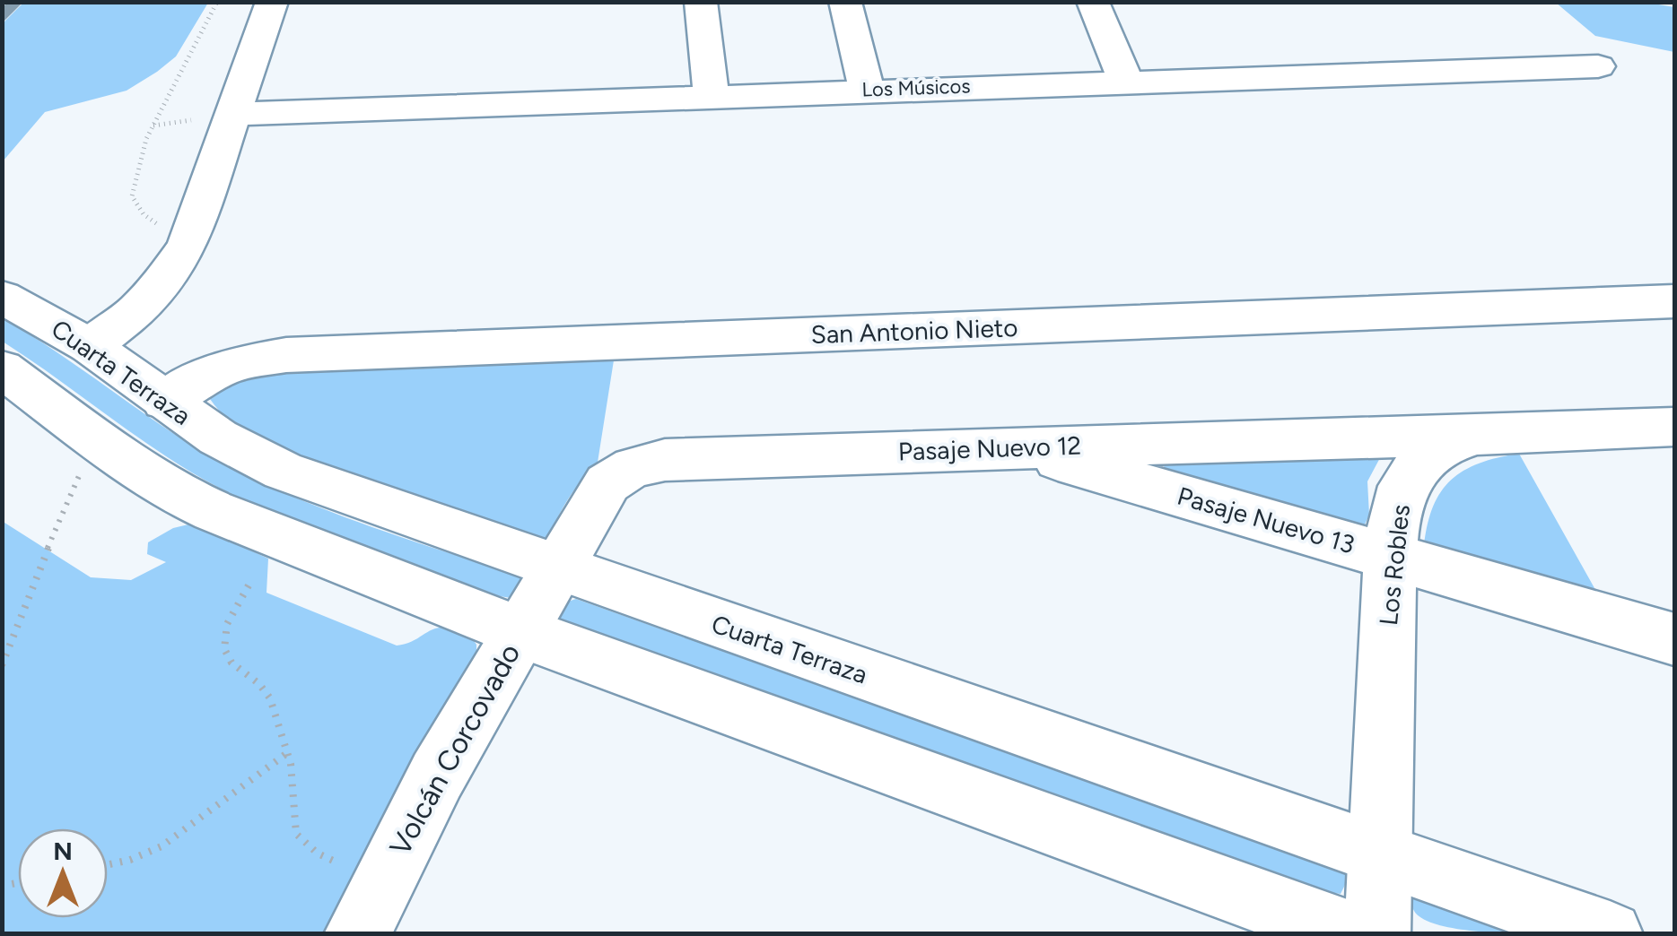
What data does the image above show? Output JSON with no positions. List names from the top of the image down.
{
  "streets": {
    "street": [
      "Los Músicos",
      "San Antonio Nieto",
      "Cuarta Terraza",
      "Pasaje Nuevo 12",
      "Pasaje Nuevo 13",
      "Los Robles",
      "Volcán Corcovado"
    ]
  },
  "crossings": [
    ["San Antonio Nieto", "Cuarta Terraza"],
    ["Cuarta Terraza", "Pasaje Nuevo 12"],
    ["Cuarta Terraza", "Los Robles"],
    ["Cuarta Terraza", "Volcán Corcovado"],
    ["Pasaje Nuevo 12", "Pasaje Nuevo 13"],
    ["Pasaje Nuevo 12", "Los Robles"],
    ["Pasaje Nuevo 12", "Volcán Corcovado"],
    ["Pasaje Nuevo 13", "Los Robles"]
  ],
  "north": "top"
}
